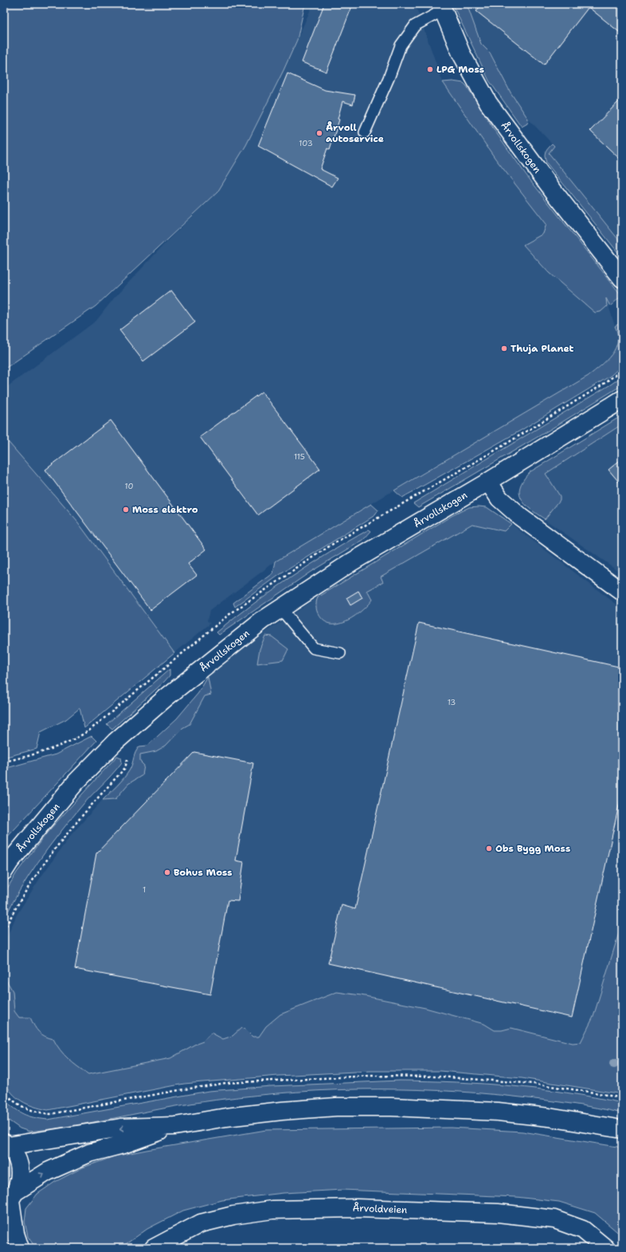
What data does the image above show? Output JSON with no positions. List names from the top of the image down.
{
  "streets": {
    "street": ["Årvollskogen", "Årvoldveien"]
  },
  "places": [
    "LPG Moss",
    "Årvoll autoservice",
    "Thuja Planet",
    "Moss elektro",
    "Obs Bygg Moss",
    "Bohus Moss"
  ],
  "house_numbers": [
    "103",
    "115",
    "10",
    "13",
    "1"
  ]
}
